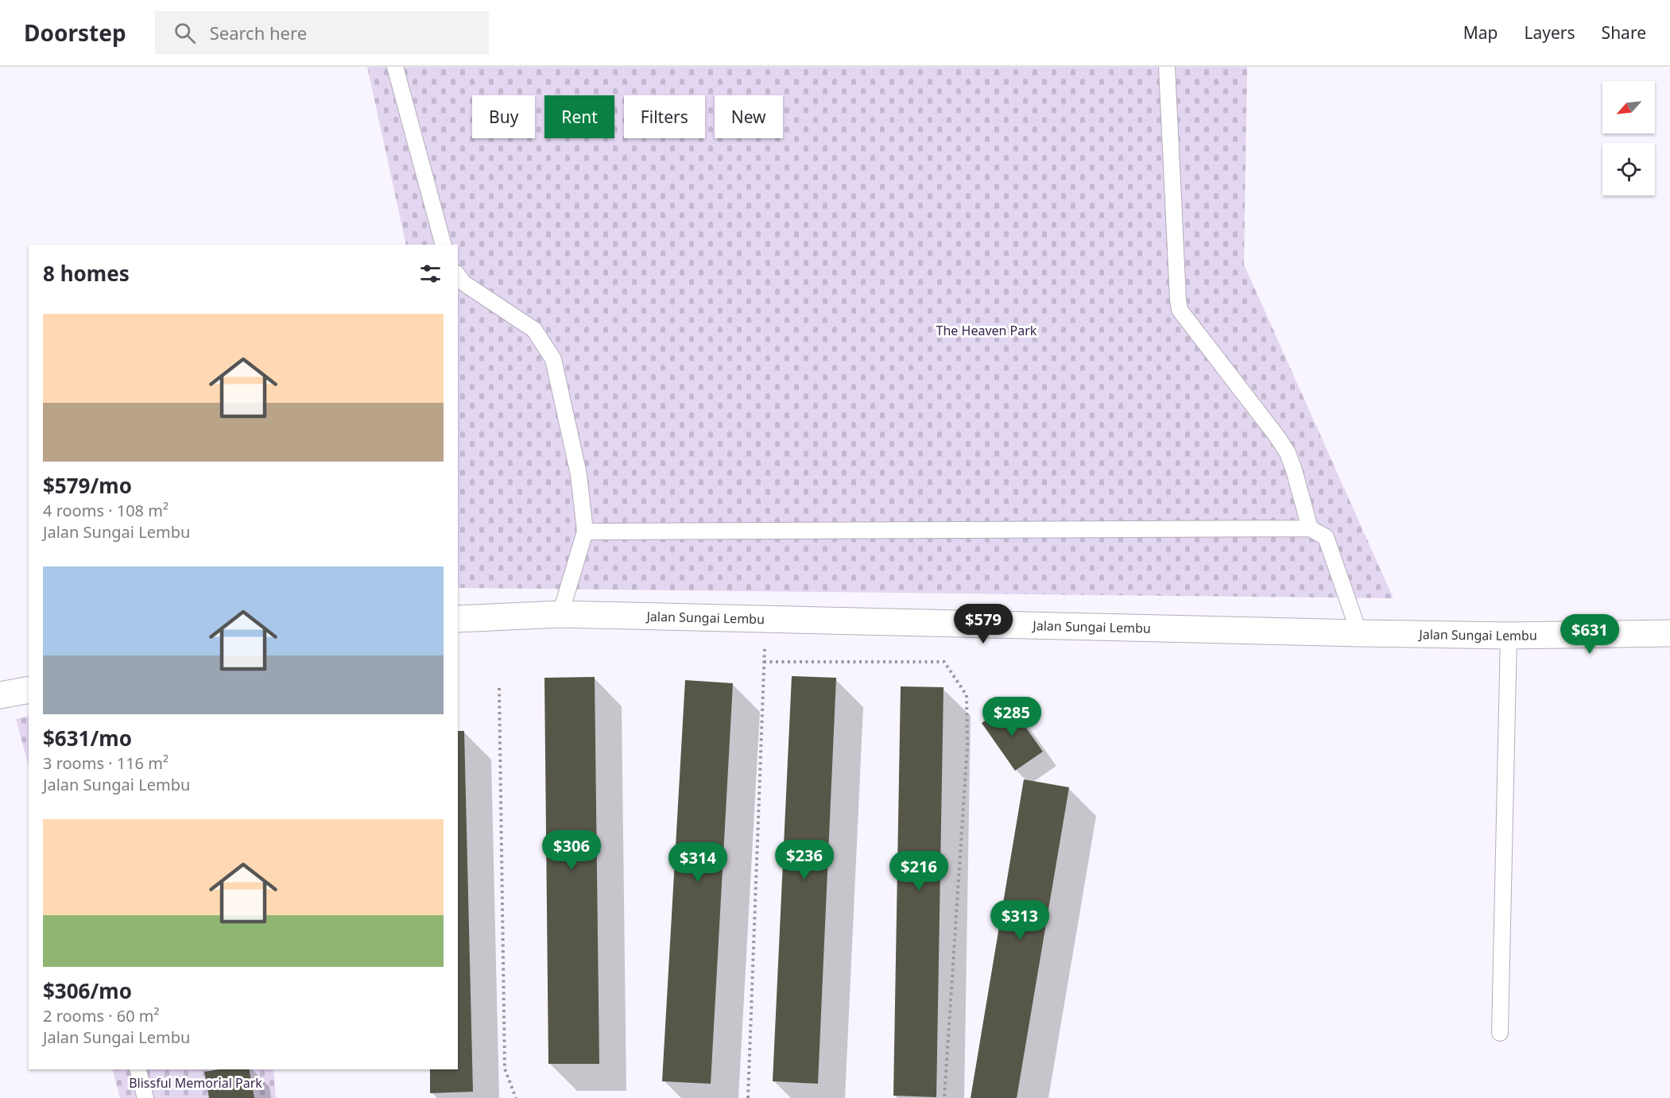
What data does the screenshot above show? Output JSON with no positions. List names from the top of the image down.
{
  "streets": {
    "main road": ["Jalan Sungai Lembu"]
  },
  "parks": ["The Heaven Park", "Blissful Memorial Park"],
  "north": "bottom left",
  "page": {
    "header": "Doorstep",
    "search": "Search here",
    "nav": ["Map", "Layers", "Share"],
    "chip": [
      "Buy",
      "Rent",
      "Filters",
      "New"
    ],
    "heading": "8 homes",
    "list": [
      {
        "name": "$579/mo",
        "note": "4 rooms · 108 m² · Jalan Sungai Lembu"
      },
      {
        "name": "$631/mo",
        "note": "3 rooms · 116 m² · Jalan Sungai Lembu"
      },
      {
        "name": "$306/mo",
        "note": "2 rooms · 60 m² · Jalan Sungai Lembu"
      }
    ],
    "price": [
      "$579",
      "$631",
      "$285",
      "$306",
      "$236",
      "$314",
      "$216",
      "$313"
    ]
  }
}
